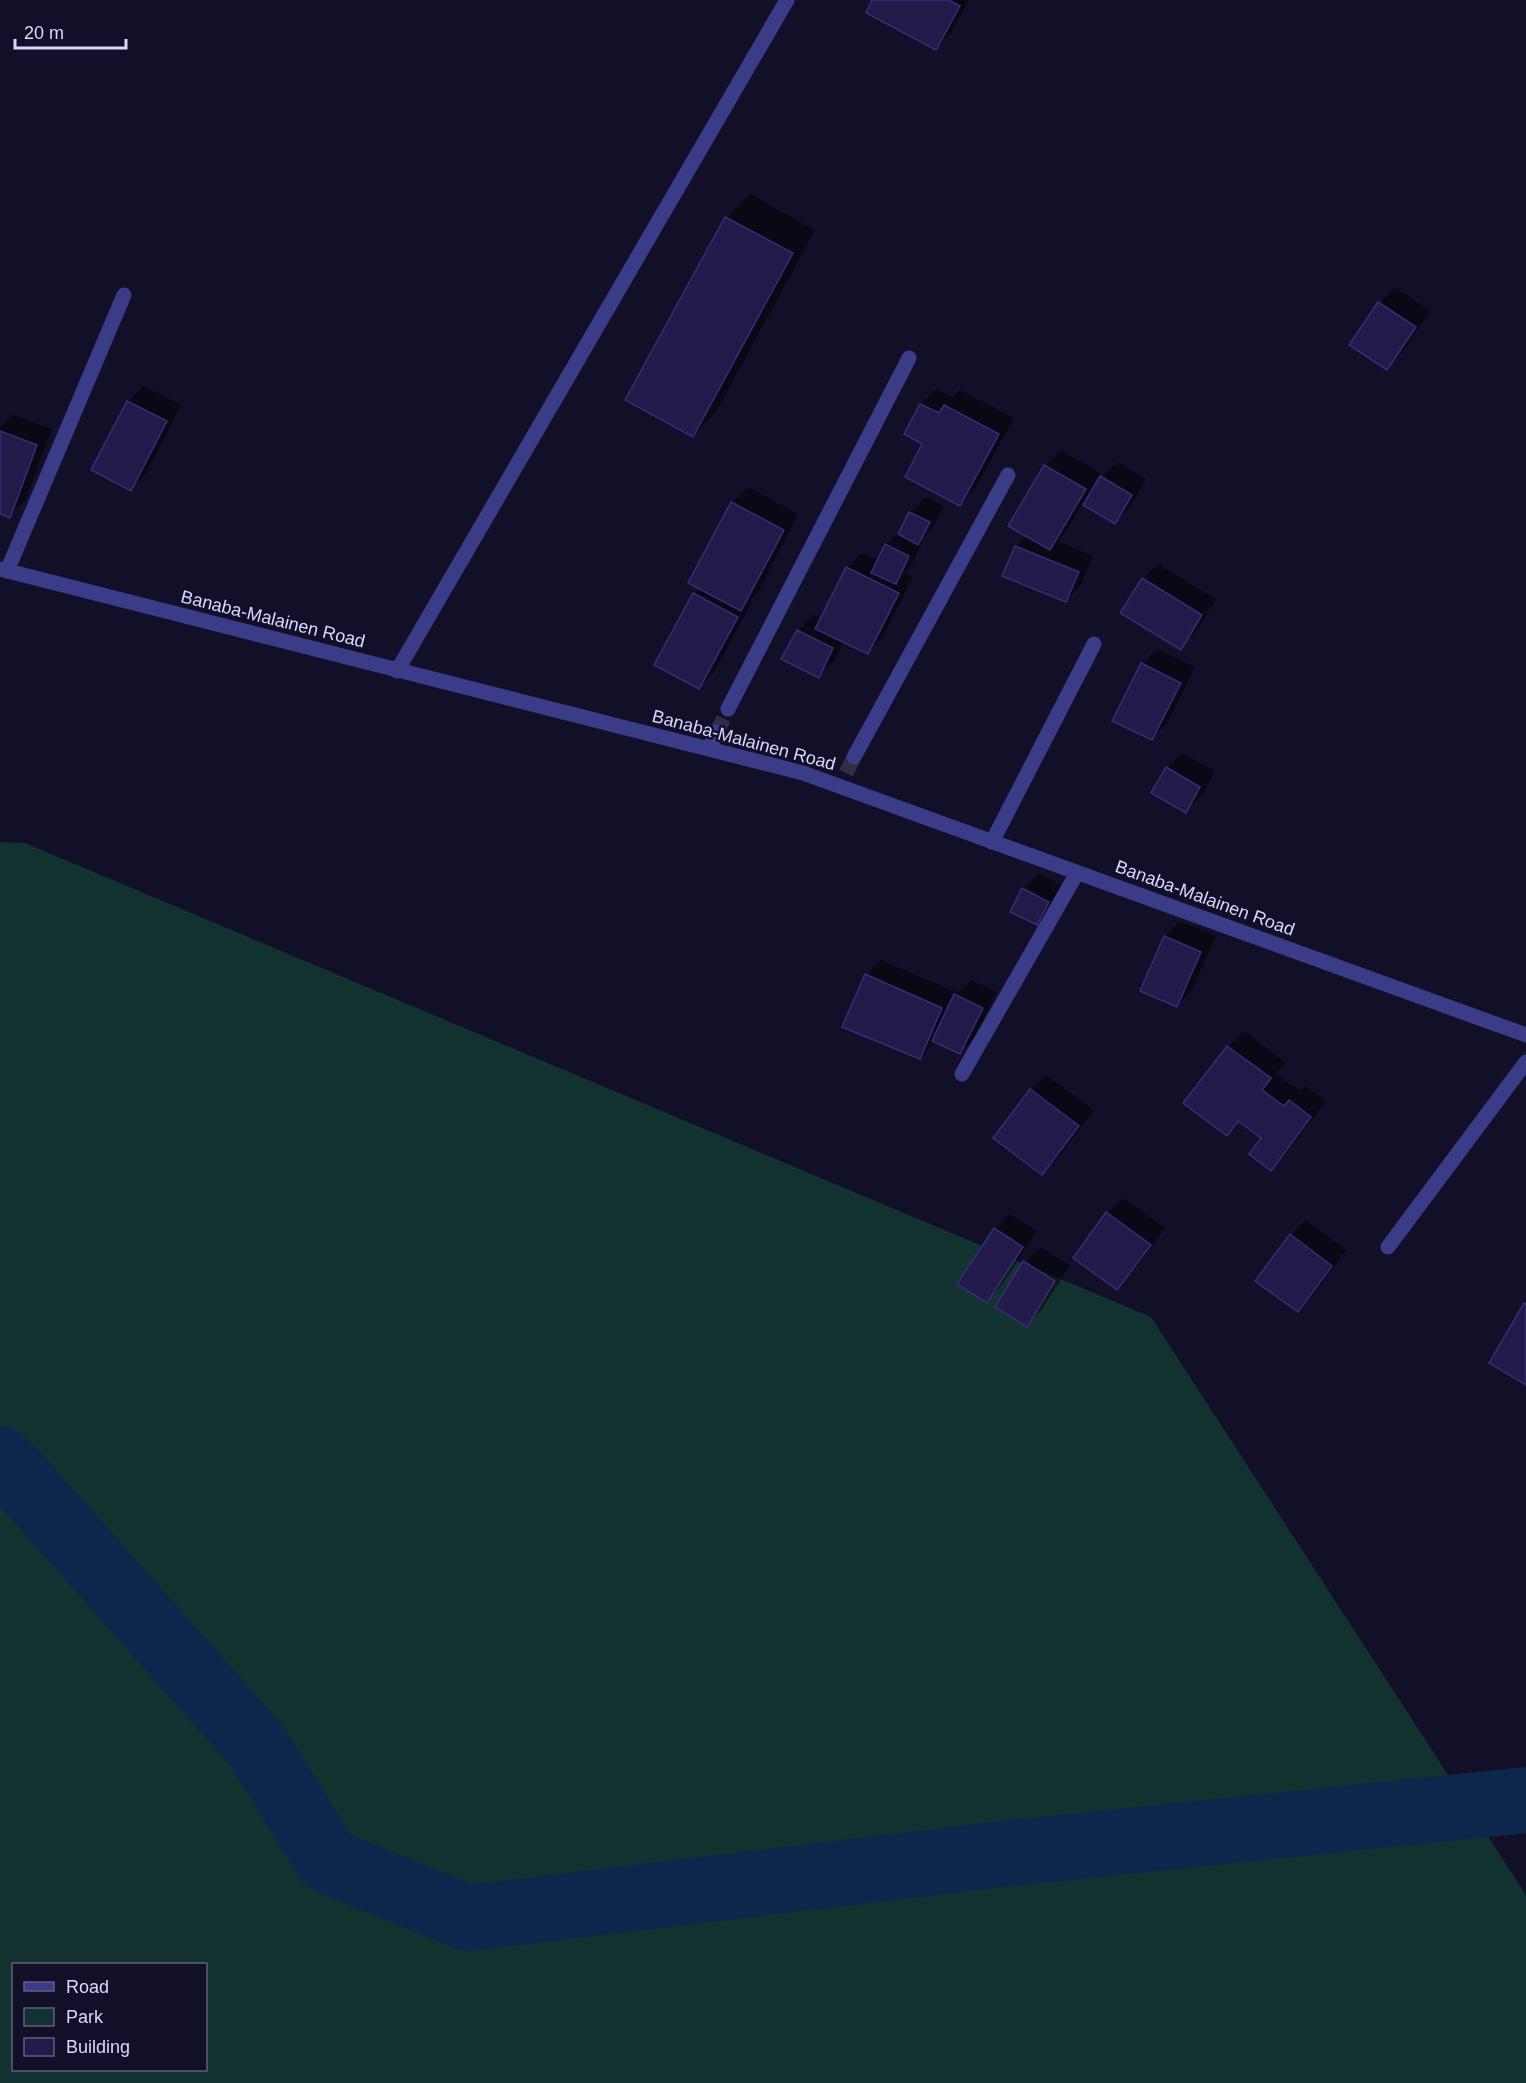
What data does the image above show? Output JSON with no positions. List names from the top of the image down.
{
  "streets": {
    "street": ["Banaba-Malainen Road"]
  },
  "legend": ["Road", "Park", "Building"],
  "scale_bar": "20 m"
}
